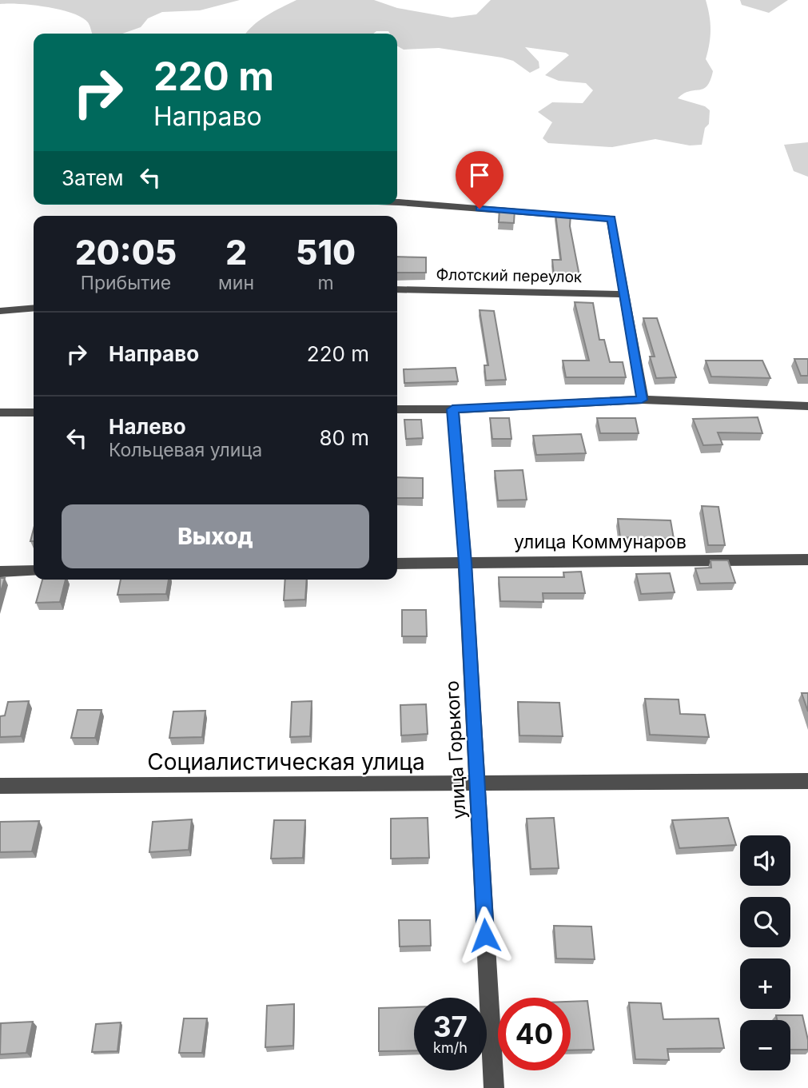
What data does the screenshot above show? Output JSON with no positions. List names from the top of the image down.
{
  "streets": {
    "street": [
      "Флотский переулок",
      "улица Коммунаров",
      "улица Горького",
      "Социалистическая улица"
    ]
  },
  "crossings": [
    ["улица Коммунаров", "улица Горького"],
    ["улица Горького", "Социалистическая улица"]
  ],
  "page": {
    "turn": ["220 m", "Направо"],
    "then": "Затем",
    "eta": [
      "20:05",
      "Прибытие",
      "2",
      "мин",
      "510",
      "m"
    ],
    "list": [
      {
        "name": "Направо",
        "value": "220 m"
      },
      {
        "name": "Налево",
        "note": "Кольцевая улица",
        "value": "80 m"
      }
    ],
    "buttons": "Выход",
    "map_buttons": ["+", "−"],
    "speed": "37 km/h",
    "limit": "40"
  }
}
